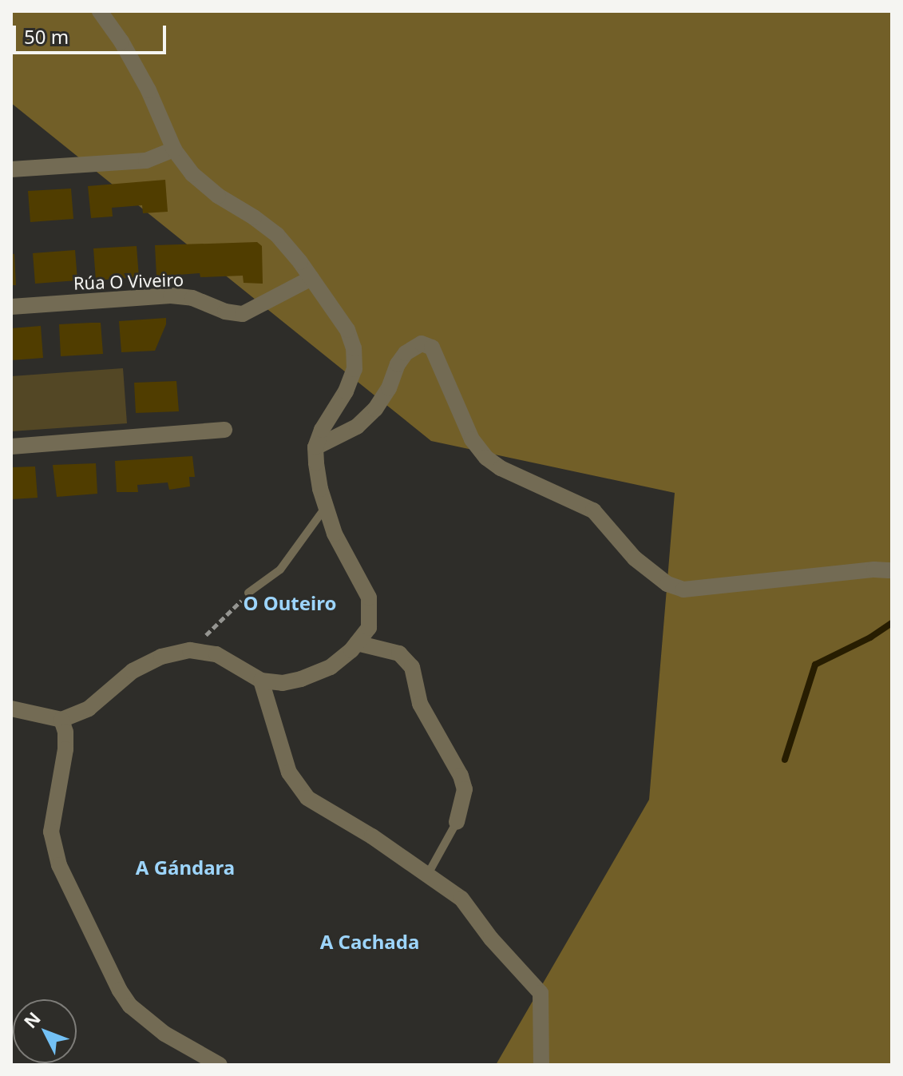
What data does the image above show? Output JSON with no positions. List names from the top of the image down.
{
  "streets": {
    "street": ["Rúa O Viveiro"]
  },
  "districts": ["O Outeiro", "A Gándara", "A Cachada"],
  "scale_bar": "50 m",
  "north": "top left"
}
